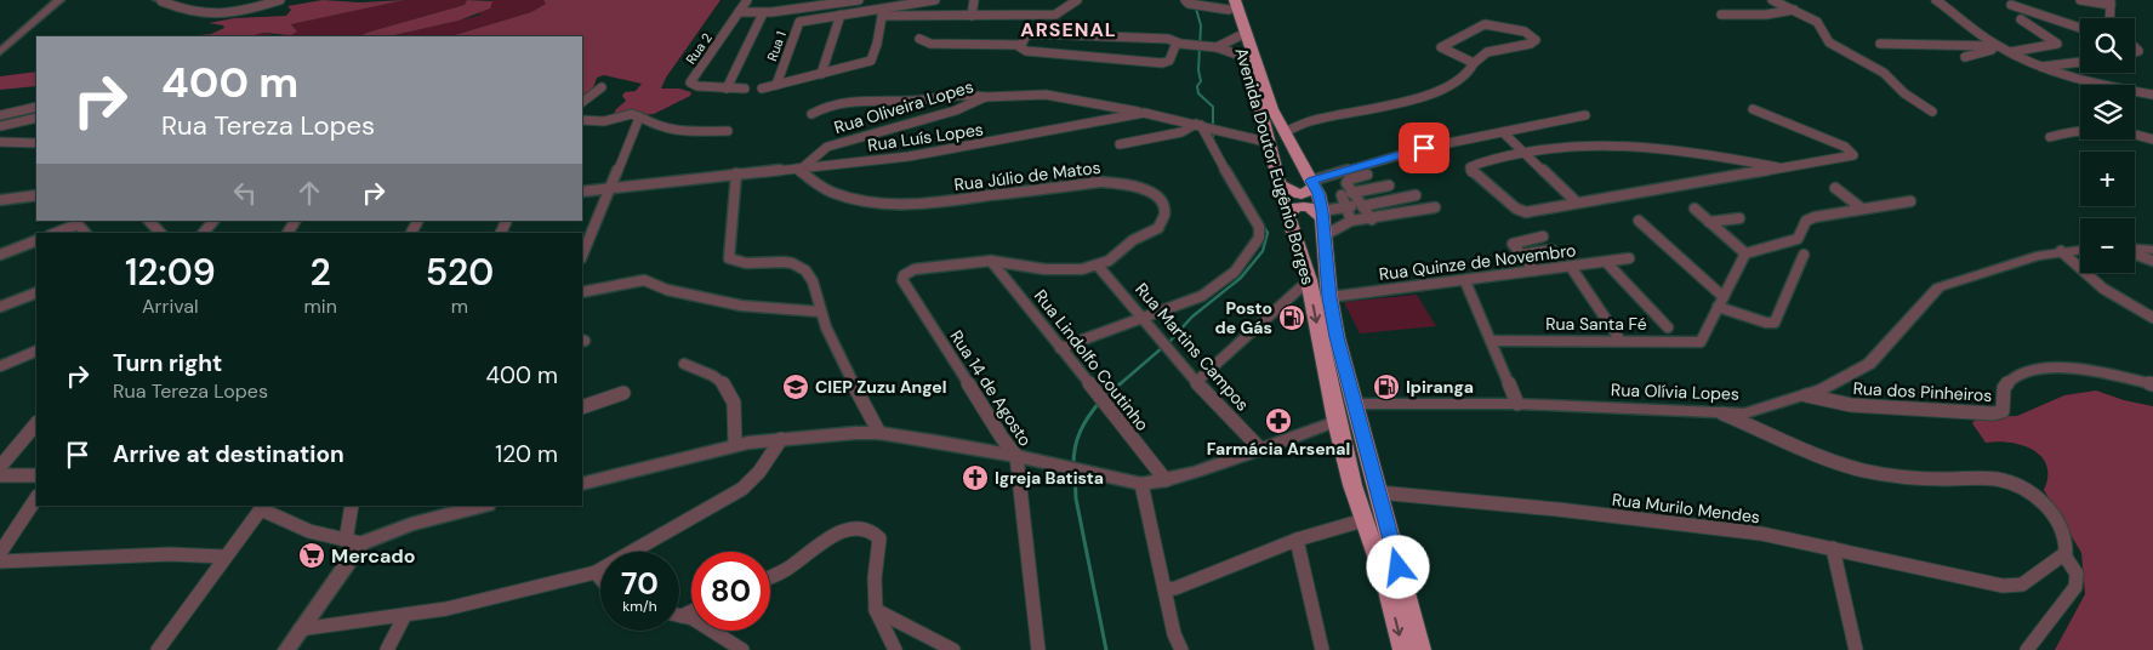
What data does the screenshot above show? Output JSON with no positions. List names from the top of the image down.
{
  "streets": {
    "highway": ["Avenida Doutor Eugênio Borges"],
    "street": [
      "Rua 1",
      "Rua 2",
      "Rua Oliveira Lopes",
      "Rua Luís Lopes",
      "Rua Júlio de Matos",
      "Rua Quinze de Novembro",
      "Rua Santa Fé",
      "Rua Martins Campos",
      "Rua Lindolfo Coutinho",
      "Rua 14 de Agosto",
      "Rua Olívia Lopes",
      "Rua dos Pinheiros",
      "Rua Murilo Mendes"
    ]
  },
  "crossings": [
    ["Rua 1", "Rua 2"],
    ["Rua Oliveira Lopes", "Rua Luís Lopes"],
    ["Rua Oliveira Lopes", "Rua Júlio de Matos"],
    ["Rua Luís Lopes", "Avenida Doutor Eugênio Borges"],
    ["Rua Luís Lopes", "Rua Júlio de Matos"],
    ["Avenida Doutor Eugênio Borges", "Rua Quinze de Novembro"],
    ["Avenida Doutor Eugênio Borges", "Rua Olívia Lopes"],
    ["Avenida Doutor Eugênio Borges", "Rua Murilo Mendes"],
    ["Rua Júlio de Matos", "Rua Martins Campos"],
    ["Rua Júlio de Matos", "Rua Lindolfo Coutinho"],
    ["Rua Júlio de Matos", "Rua 14 de Agosto"],
    ["Rua Olívia Lopes", "Rua dos Pinheiros"]
  ],
  "districts": ["ARSENAL"],
  "places": {
    "fuel station": ["Posto de Gás", "Ipiranga"],
    "school or university": ["CIEP Zuzu Angel"],
    "pharmacy": ["Farmácia Arsenal"],
    "church": ["Igreja Batista"],
    "supermarket": ["Mercado"]
  },
  "page": {
    "map_buttons": ["+", "−"],
    "turn": ["400 m", "Rua Tereza Lopes"],
    "eta": [
      "12:09",
      "Arrival",
      "2",
      "min",
      "520",
      "m"
    ],
    "list": [
      {
        "name": "Turn right",
        "note": "Rua Tereza Lopes",
        "value": "400 m"
      },
      {
        "name": "Arrive at destination",
        "value": "120 m"
      }
    ],
    "speed": "70 km/h",
    "limit": "80"
  }
}
